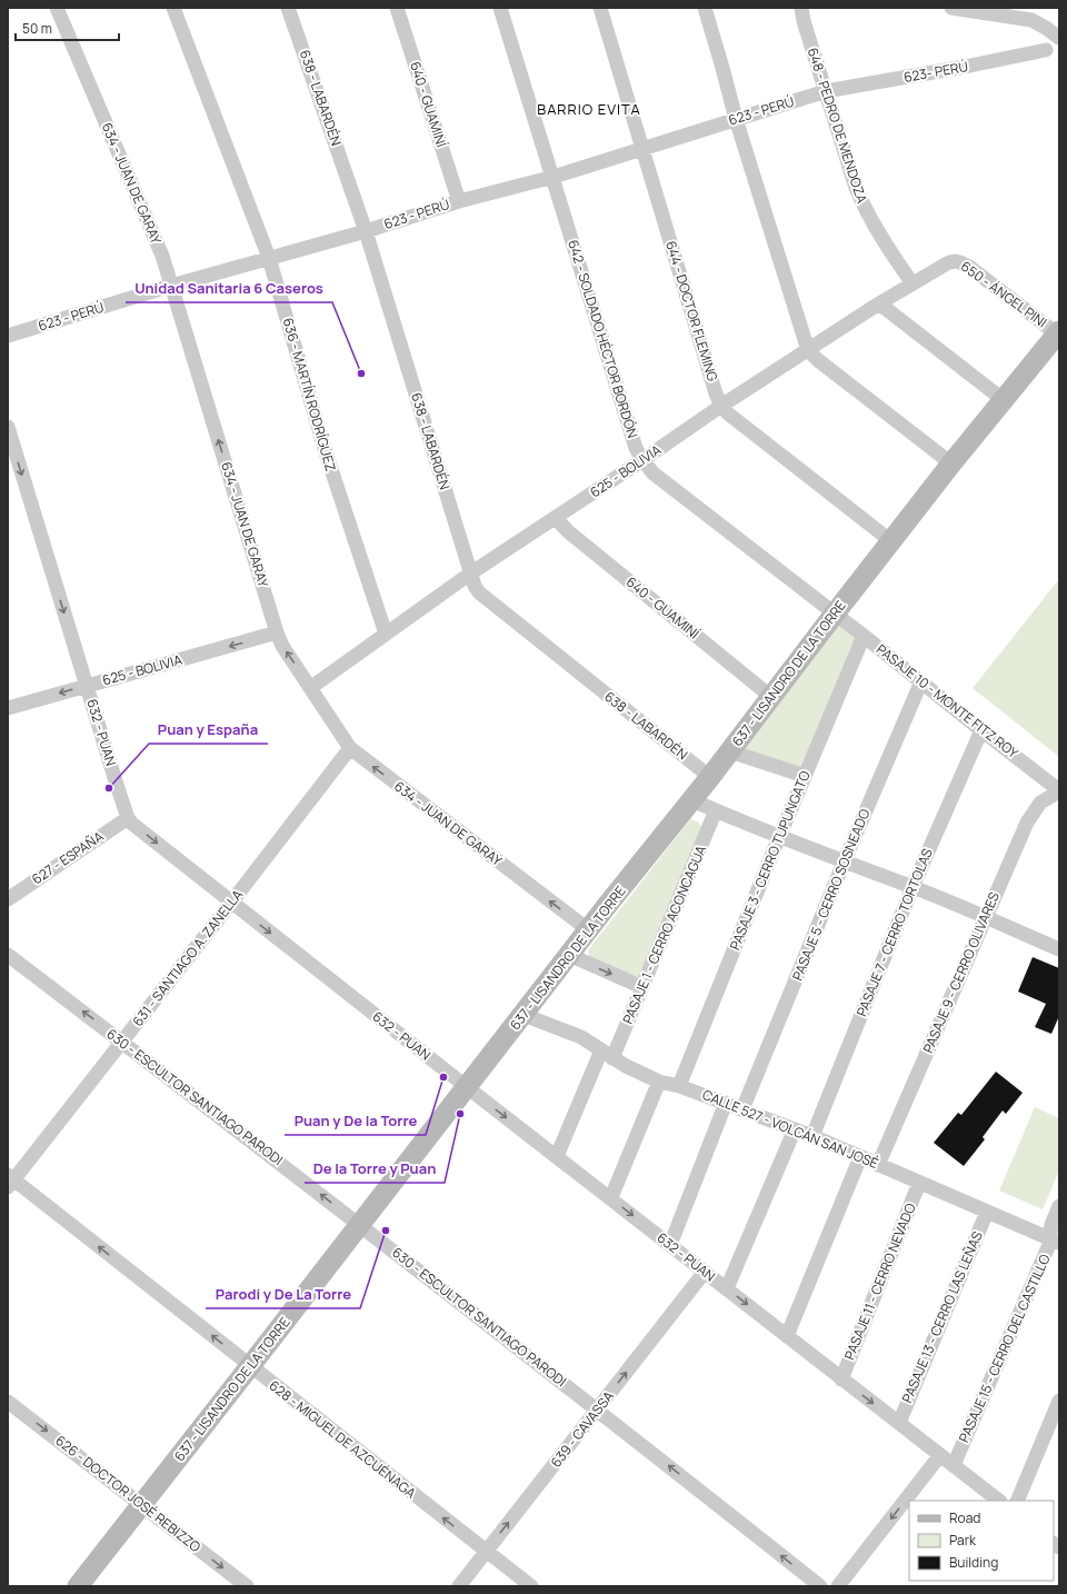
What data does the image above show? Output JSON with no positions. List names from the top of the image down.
{
  "streets": {
    "street": [
      "623- PERÚ",
      "638 - LABARDÉN",
      "640 - GUAMINÍ",
      "623 - PERÚ",
      "648 - PEDRO DE MENDOZA",
      "634 - JUAN DE GARAY",
      "650 - ÁNGEL PINI",
      "644 - DOCTOR FLEMING",
      "642 - SOLDADO HÉCTOR BORDÓN",
      "636 - MARTÍN RODRÍGUEZ",
      "625 - BOLIVIA",
      "637 - LISANDRO DE LA TORRE",
      "PASAJE 10 - MONTE FITZ ROY",
      "632 - PUAN",
      "627 - ESPAÑA",
      "PASAJE 3 - CERRO TUPUNGATO",
      "PASAJE 5 - CERRO SOSNEADO",
      "PASAJE 7 - CERRO TORTOLAS",
      "PASAJE 1 - CERRO ACONCAGUA",
      "631 - SANTIAGO A. ZANELLA",
      "PASAJE 9 - CERRO OLIVARES",
      "630 - ESCULTOR SANTIAGO PARODI",
      "CALLE 527 - VOLCÁN SAN JOSÉ",
      "PASAJE 11 - CERRO NEVADO",
      "PASAJE 13 - CERRO LAS LEÑAS",
      "PASAJE 15 - CERRO DEL CASTILLO",
      "639 - CAVASSA",
      "628 - MIGUEL DE AZCUÉNAGA",
      "626 - DOCTOR JOSÉ REBIZZO"
    ]
  },
  "crossings": [
    ["623- PERÚ", "623 - PERÚ"],
    ["623- PERÚ", "648 - PEDRO DE MENDOZA"],
    ["638 - LABARDÉN", "623 - PERÚ"],
    ["638 - LABARDÉN", "625 - BOLIVIA"],
    ["638 - LABARDÉN", "637 - LISANDRO DE LA TORRE"],
    ["640 - GUAMINÍ", "623 - PERÚ"],
    ["640 - GUAMINÍ", "625 - BOLIVIA"],
    ["640 - GUAMINÍ", "637 - LISANDRO DE LA TORRE"],
    ["623 - PERÚ", "648 - PEDRO DE MENDOZA"],
    ["623 - PERÚ", "634 - JUAN DE GARAY"],
    ["623 - PERÚ", "644 - DOCTOR FLEMING"],
    ["623 - PERÚ", "642 - SOLDADO HÉCTOR BORDÓN"],
    ["623 - PERÚ", "636 - MARTÍN RODRÍGUEZ"],
    ["648 - PEDRO DE MENDOZA", "625 - BOLIVIA"],
    ["634 - JUAN DE GARAY", "625 - BOLIVIA"],
    ["634 - JUAN DE GARAY", "637 - LISANDRO DE LA TORRE"],
    ["634 - JUAN DE GARAY", "631 - SANTIAGO A. ZANELLA"],
    ["650 - ÁNGEL PINI", "625 - BOLIVIA"],
    ["650 - ÁNGEL PINI", "637 - LISANDRO DE LA TORRE"],
    ["644 - DOCTOR FLEMING", "625 - BOLIVIA"],
    ["644 - DOCTOR FLEMING", "637 - LISANDRO DE LA TORRE"],
    ["642 - SOLDADO HÉCTOR BORDÓN", "625 - BOLIVIA"],
    ["642 - SOLDADO HÉCTOR BORDÓN", "637 - LISANDRO DE LA TORRE"],
    ["642 - SOLDADO HÉCTOR BORDÓN", "PASAJE 10 - MONTE FITZ ROY"],
    ["636 - MARTÍN RODRÍGUEZ", "625 - BOLIVIA"],
    ["625 - BOLIVIA", "632 - PUAN"],
    ["637 - LISANDRO DE LA TORRE", "PASAJE 10 - MONTE FITZ ROY"],
    ["637 - LISANDRO DE LA TORRE", "632 - PUAN"],
    ["637 - LISANDRO DE LA TORRE", "630 - ESCULTOR SANTIAGO PARODI"],
    ["637 - LISANDRO DE LA TORRE", "CALLE 527 - VOLCÁN SAN JOSÉ"],
    ["637 - LISANDRO DE LA TORRE", "628 - MIGUEL DE AZCUÉNAGA"],
    ["637 - LISANDRO DE LA TORRE", "626 - DOCTOR JOSÉ REBIZZO"],
    ["PASAJE 10 - MONTE FITZ ROY", "PASAJE 3 - CERRO TUPUNGATO"],
    ["PASAJE 10 - MONTE FITZ ROY", "PASAJE 5 - CERRO SOSNEADO"],
    ["PASAJE 10 - MONTE FITZ ROY", "PASAJE 7 - CERRO TORTOLAS"],
    ["PASAJE 10 - MONTE FITZ ROY", "PASAJE 9 - CERRO OLIVARES"],
    ["632 - PUAN", "627 - ESPAÑA"],
    ["632 - PUAN", "PASAJE 1 - CERRO ACONCAGUA"],
    ["632 - PUAN", "631 - SANTIAGO A. ZANELLA"],
    ["632 - PUAN", "PASAJE 11 - CERRO NEVADO"],
    ["632 - PUAN", "PASAJE 13 - CERRO LAS LEÑAS"],
    ["632 - PUAN", "PASAJE 15 - CERRO DEL CASTILLO"],
    ["632 - PUAN", "639 - CAVASSA"],
    ["PASAJE 3 - CERRO TUPUNGATO", "CALLE 527 - VOLCÁN SAN JOSÉ"],
    ["PASAJE 5 - CERRO SOSNEADO", "CALLE 527 - VOLCÁN SAN JOSÉ"],
    ["PASAJE 7 - CERRO TORTOLAS", "CALLE 527 - VOLCÁN SAN JOSÉ"],
    ["PASAJE 1 - CERRO ACONCAGUA", "CALLE 527 - VOLCÁN SAN JOSÉ"],
    ["631 - SANTIAGO A. ZANELLA", "630 - ESCULTOR SANTIAGO PARODI"],
    ["631 - SANTIAGO A. ZANELLA", "628 - MIGUEL DE AZCUÉNAGA"],
    ["PASAJE 9 - CERRO OLIVARES", "CALLE 527 - VOLCÁN SAN JOSÉ"],
    ["630 - ESCULTOR SANTIAGO PARODI", "639 - CAVASSA"],
    ["CALLE 527 - VOLCÁN SAN JOSÉ", "PASAJE 11 - CERRO NEVADO"],
    ["CALLE 527 - VOLCÁN SAN JOSÉ", "PASAJE 13 - CERRO LAS LEÑAS"],
    ["CALLE 527 - VOLCÁN SAN JOSÉ", "PASAJE 15 - CERRO DEL CASTILLO"],
    ["639 - CAVASSA", "628 - MIGUEL DE AZCUÉNAGA"]
  ],
  "one_way": [
    "634 - JUAN DE GARAY",
    "632 - PUAN",
    "630 - ESCULTOR SANTIAGO PARODI",
    "639 - CAVASSA",
    "628 - MIGUEL DE AZCUÉNAGA",
    "626 - DOCTOR JOSÉ REBIZZO"
  ],
  "districts": ["BARRIO EVITA"],
  "places": [
    "Unidad Sanitaria 6 Caseros",
    "Puan y España",
    "Puan y De la Torre",
    "De la Torre y Puan",
    "Parodi y De La Torre"
  ],
  "legend": ["Road", "Park", "Building"],
  "scale_bar": "50 m"
}
